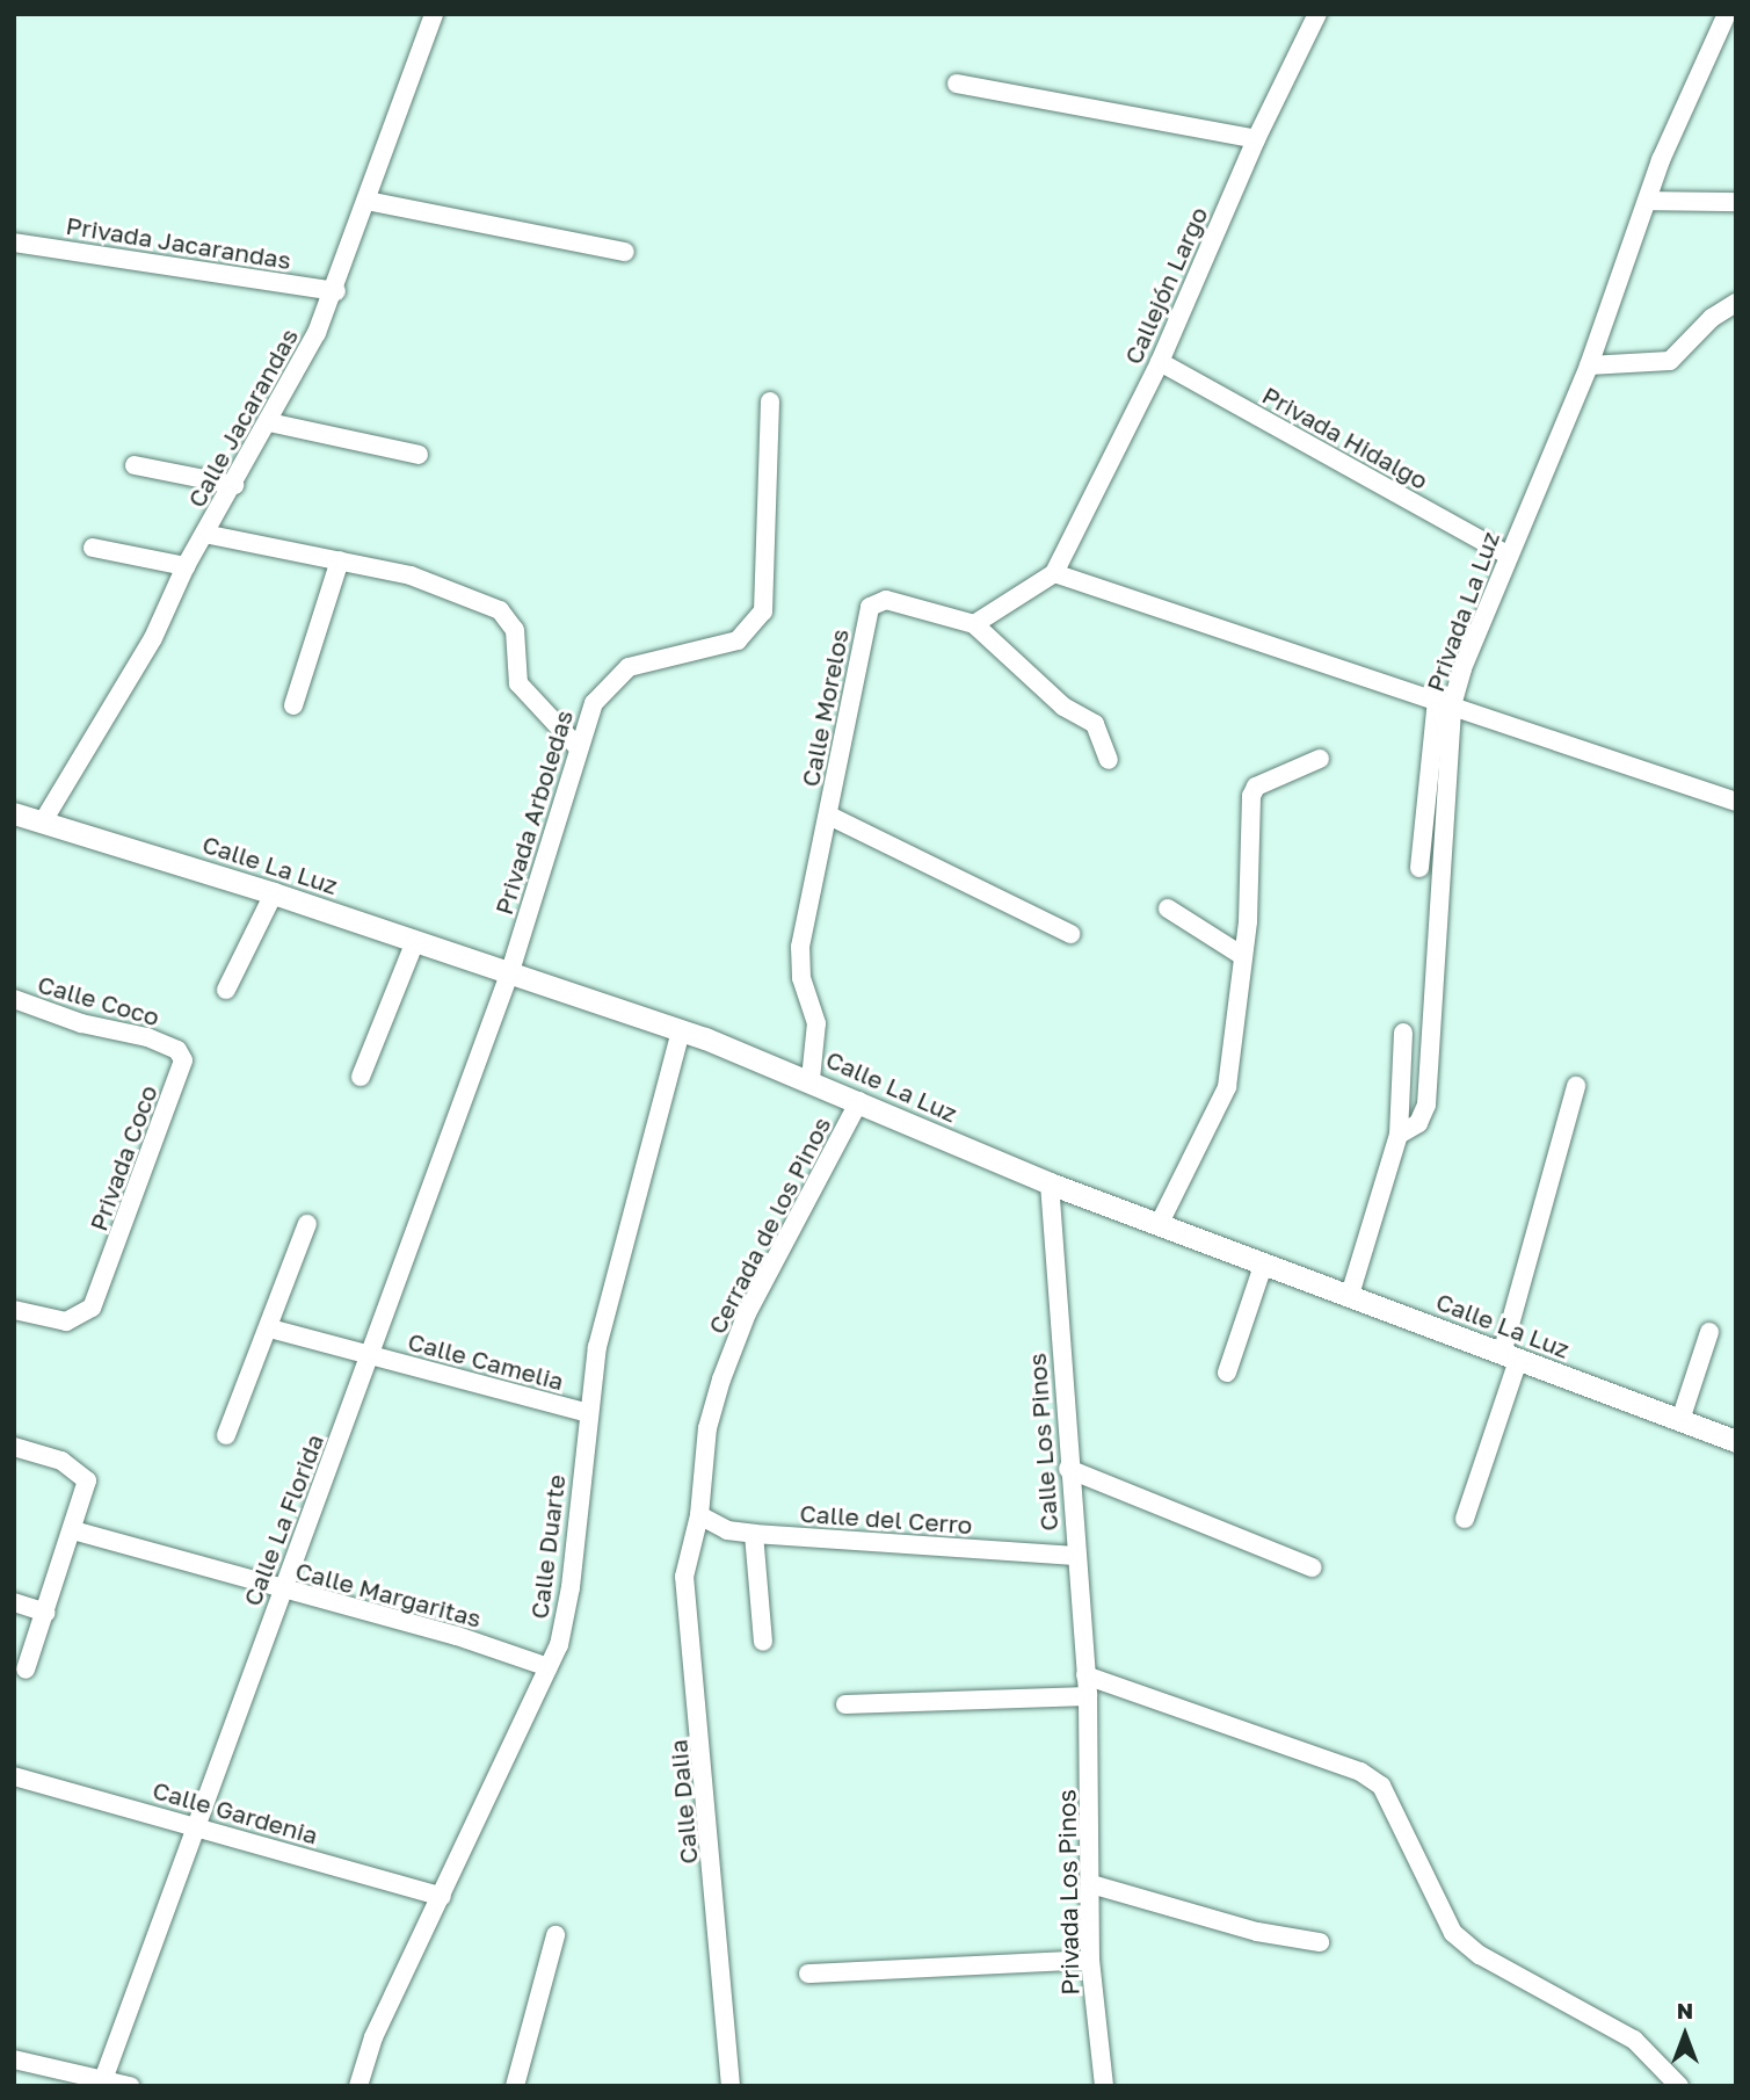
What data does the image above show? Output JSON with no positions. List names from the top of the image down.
{
  "streets": {
    "street": [
      "Privada Jacarandas",
      "Callejón Largo",
      "Calle Jacarandas",
      "Privada Hidalgo",
      "Privada La Luz",
      "Calle Morelos",
      "Privada Arboledas",
      "Calle La Luz",
      "Calle Coco",
      "Privada Coco",
      "Cerrada de los Pinos",
      "Calle Camelia",
      "Calle Los Pinos",
      "Calle del Cerro",
      "Calle La Florida",
      "Calle Duarte",
      "Calle Margaritas",
      "Calle Dalia",
      "Calle Gardenia",
      "Privada Los Pinos"
    ]
  },
  "crossings": [
    ["Privada Jacarandas", "Calle Jacarandas"],
    ["Callejón Largo", "Privada Hidalgo"],
    ["Calle Jacarandas", "Calle La Luz"],
    ["Privada Hidalgo", "Privada La Luz"],
    ["Privada La Luz", "Calle La Luz"],
    ["Calle Morelos", "Calle La Luz"],
    ["Privada Arboledas", "Calle La Luz"],
    ["Privada Arboledas", "Calle La Florida"],
    ["Calle La Luz", "Cerrada de los Pinos"],
    ["Calle La Luz", "Calle Los Pinos"],
    ["Calle La Luz", "Calle La Florida"],
    ["Calle La Luz", "Calle Duarte"],
    ["Calle Coco", "Privada Coco"],
    ["Cerrada de los Pinos", "Calle del Cerro"],
    ["Cerrada de los Pinos", "Calle Dalia"],
    ["Calle Camelia", "Calle La Florida"],
    ["Calle Camelia", "Calle Duarte"],
    ["Calle Los Pinos", "Calle del Cerro"],
    ["Calle Los Pinos", "Privada Los Pinos"],
    ["Calle del Cerro", "Calle Dalia"],
    ["Calle La Florida", "Calle Margaritas"],
    ["Calle La Florida", "Calle Gardenia"],
    ["Calle Duarte", "Calle Margaritas"],
    ["Calle Duarte", "Calle Gardenia"]
  ],
  "north": "top"
}
